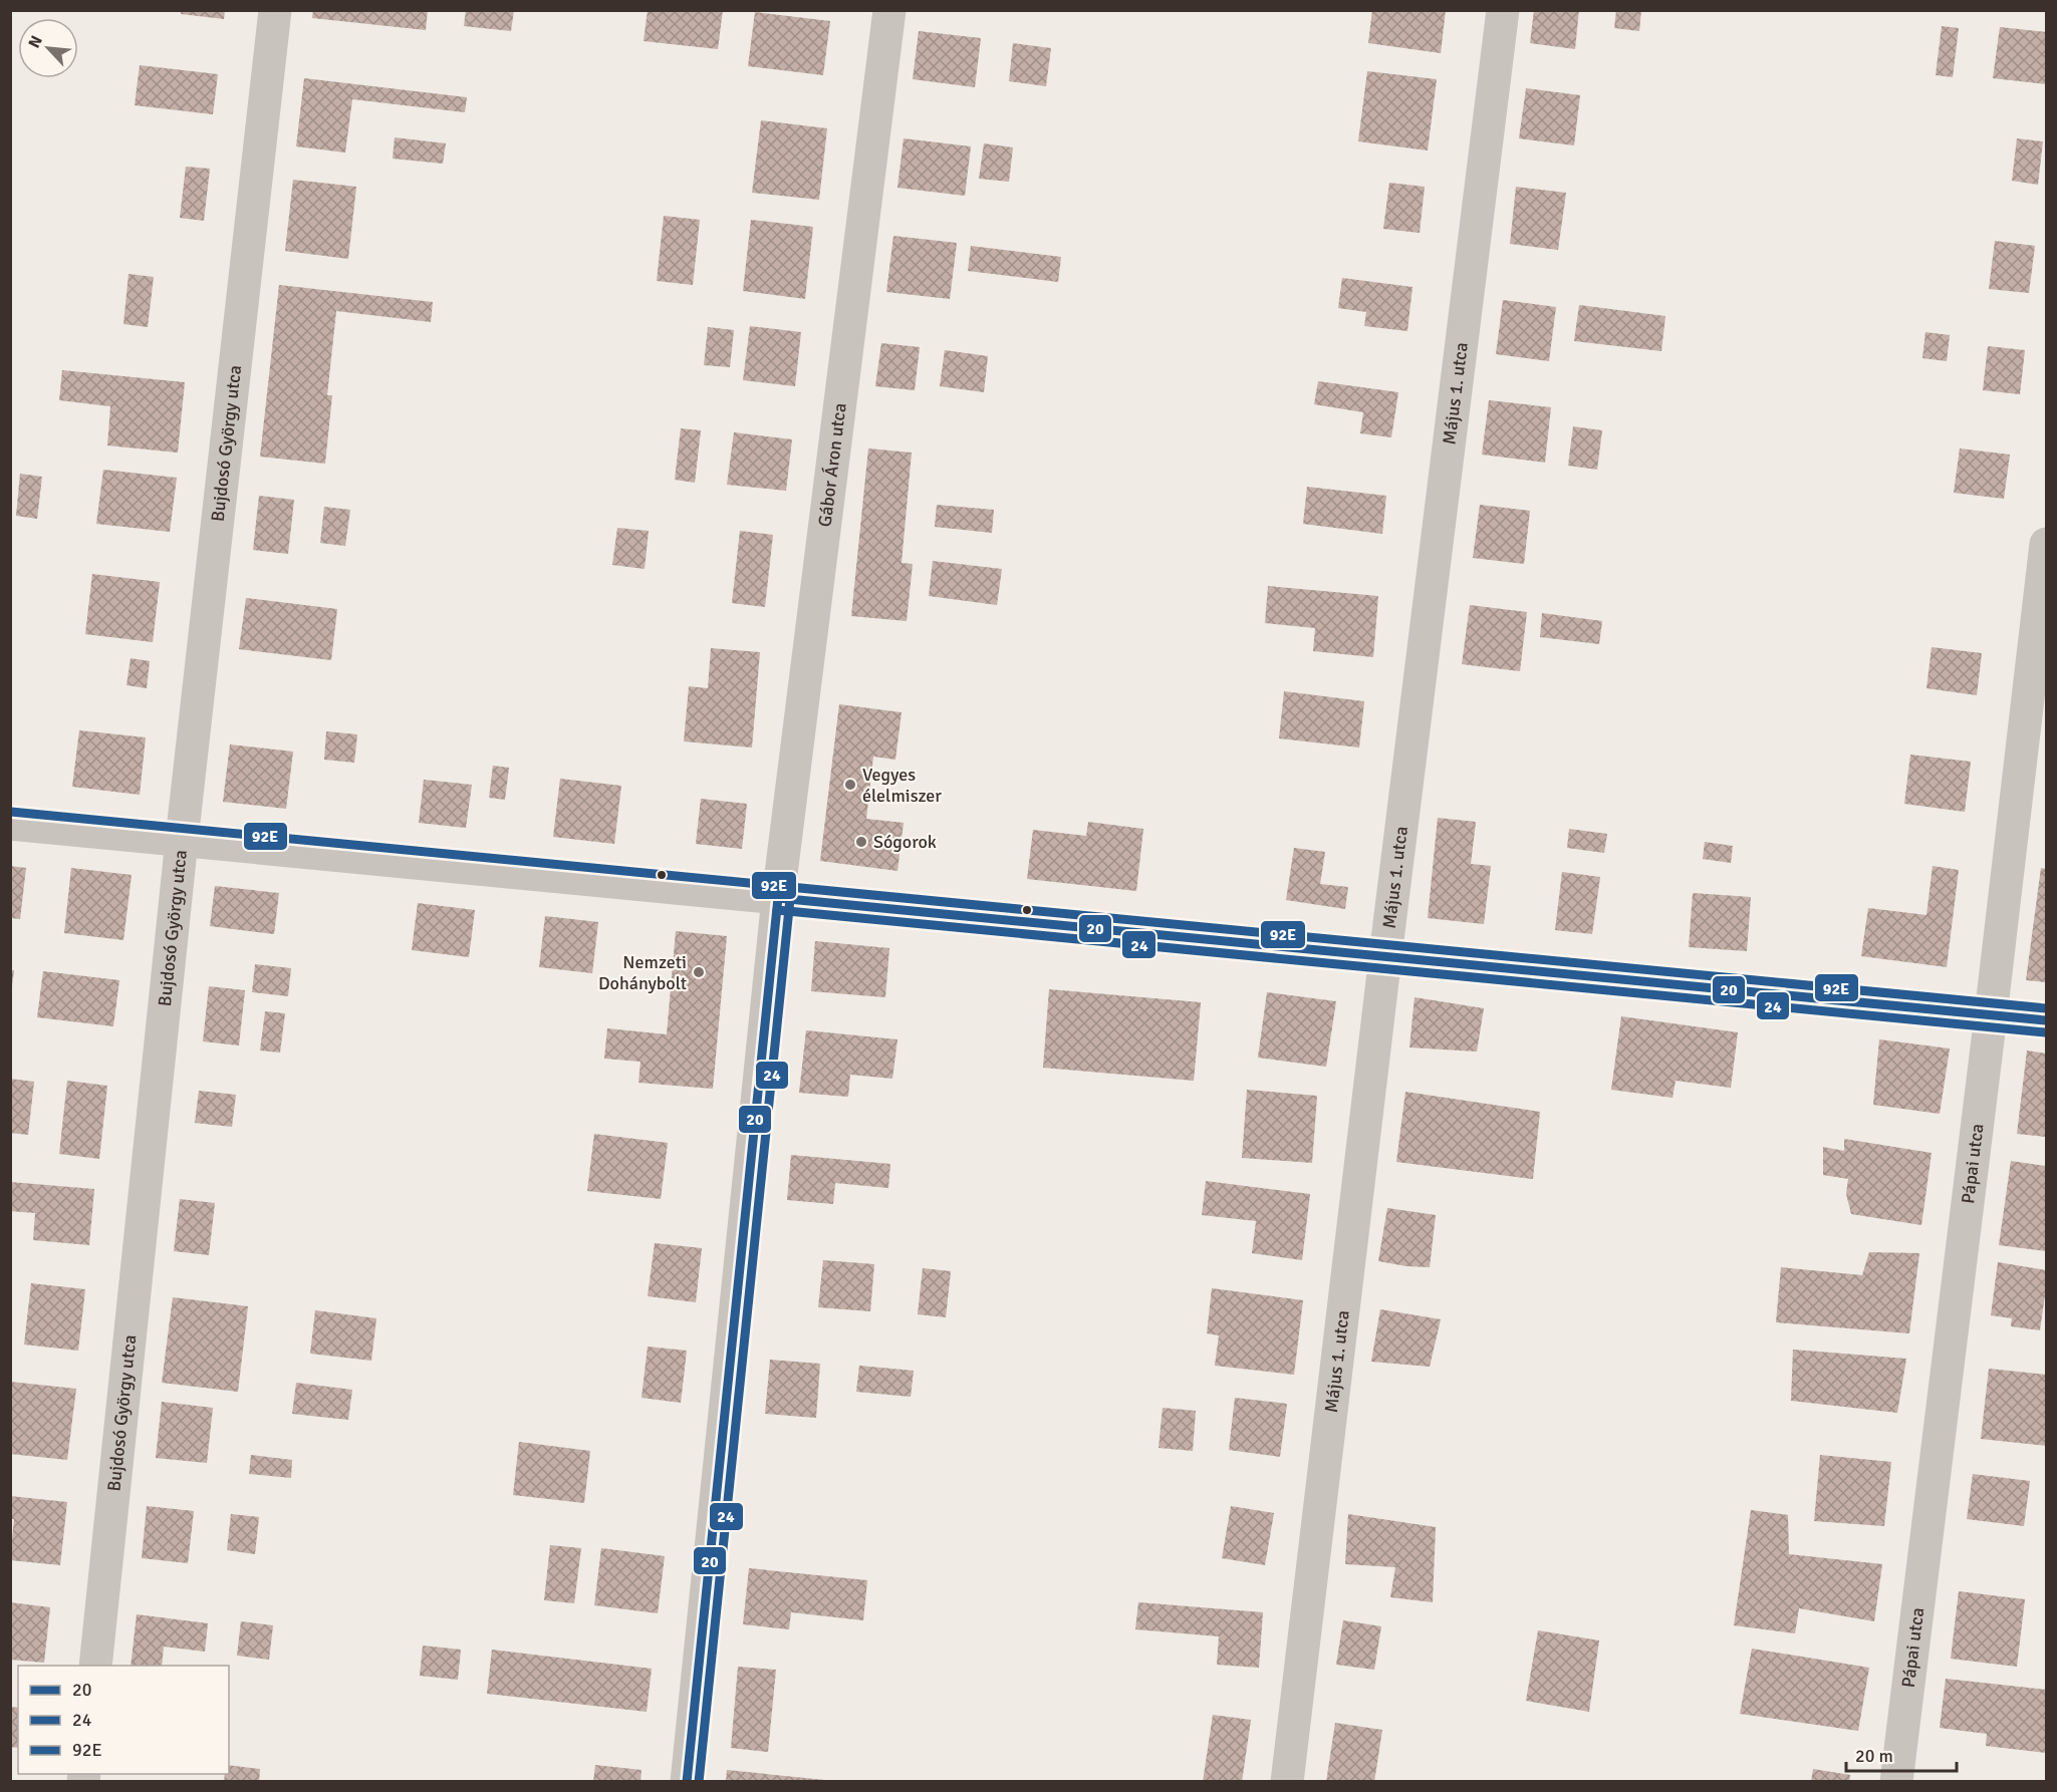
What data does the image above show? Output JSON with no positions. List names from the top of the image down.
{
  "streets": {
    "street": [
      "Május 1. utca",
      "Bujdosó György utca",
      "Gábor Áron utca",
      "Pápai utca"
    ]
  },
  "places": ["Vegyes élelmiszer", "Sógorok", "Nemzeti Dohánybolt"],
  "lines": ["transit line 92E", "transit line 20", "transit line 24"],
  "legend": ["20", "24", "92E"],
  "scale_bar": "20 m",
  "north": "top left"
}
